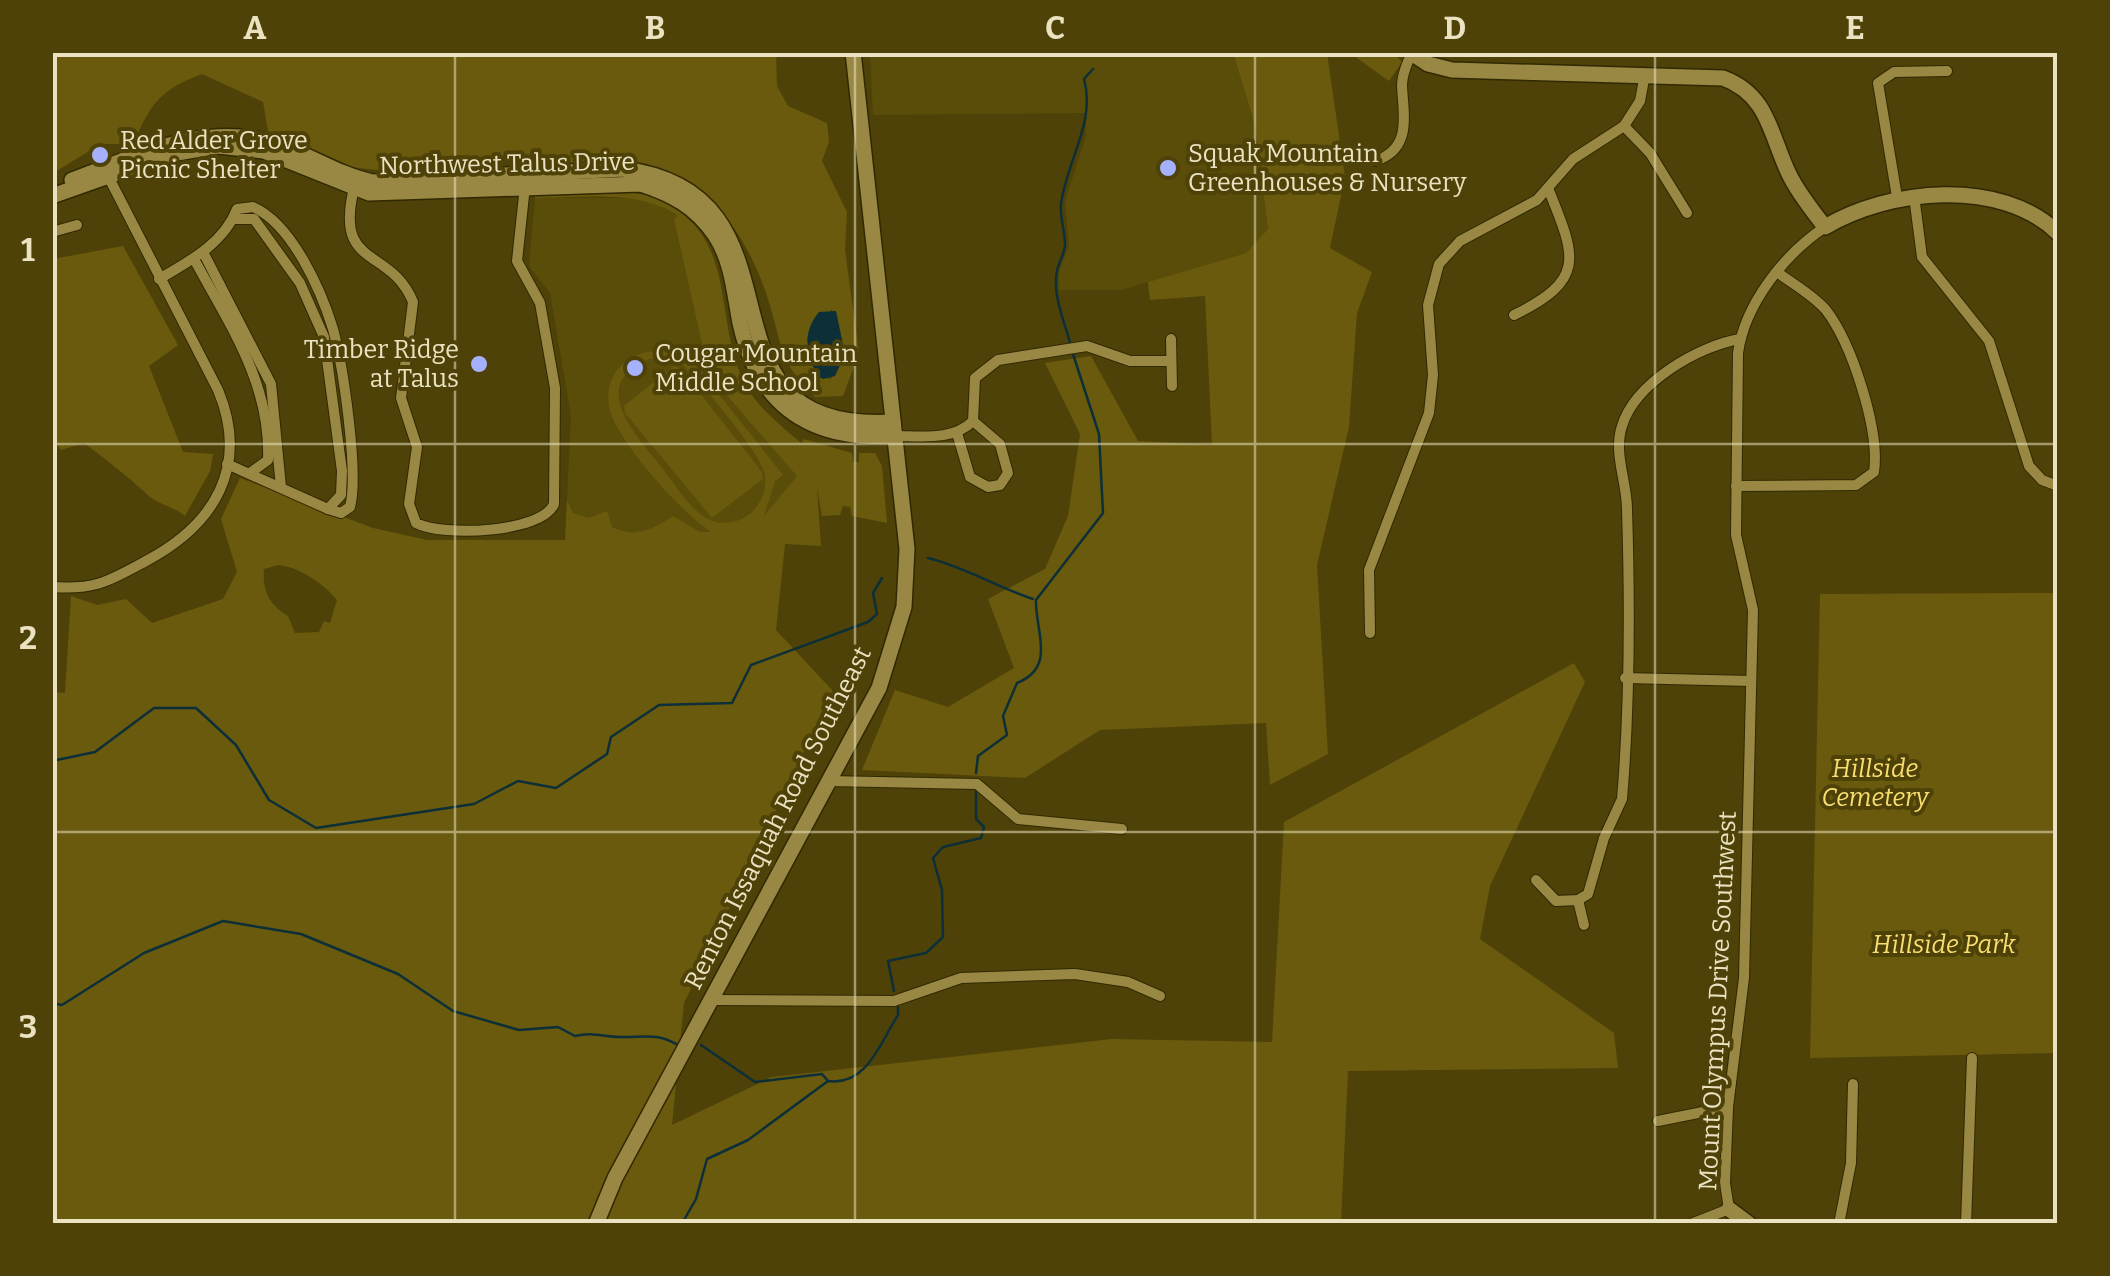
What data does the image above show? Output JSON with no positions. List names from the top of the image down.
{
  "streets": {
    "street": ["Northwest Talus Drive", "Renton Issaquah Road Southeast", "Mount Olympus Drive Southwest"]
  },
  "crossings": [
    ["Northwest Talus Drive", "Renton Issaquah Road Southeast"]
  ],
  "parks": ["Hillside Cemetery", "Hillside Park"],
  "places": [
    "Red Alder Grove Picnic Shelter",
    "Squak Mountain Greenhouses & Nursery",
    "Timber Ridge at Talus",
    "Cougar Mountain Middle School"
  ],
  "grid": {
    "columns": [
      "A",
      "B",
      "C",
      "D",
      "E"
    ],
    "rows": ["1", "2", "3"]
  }
}
